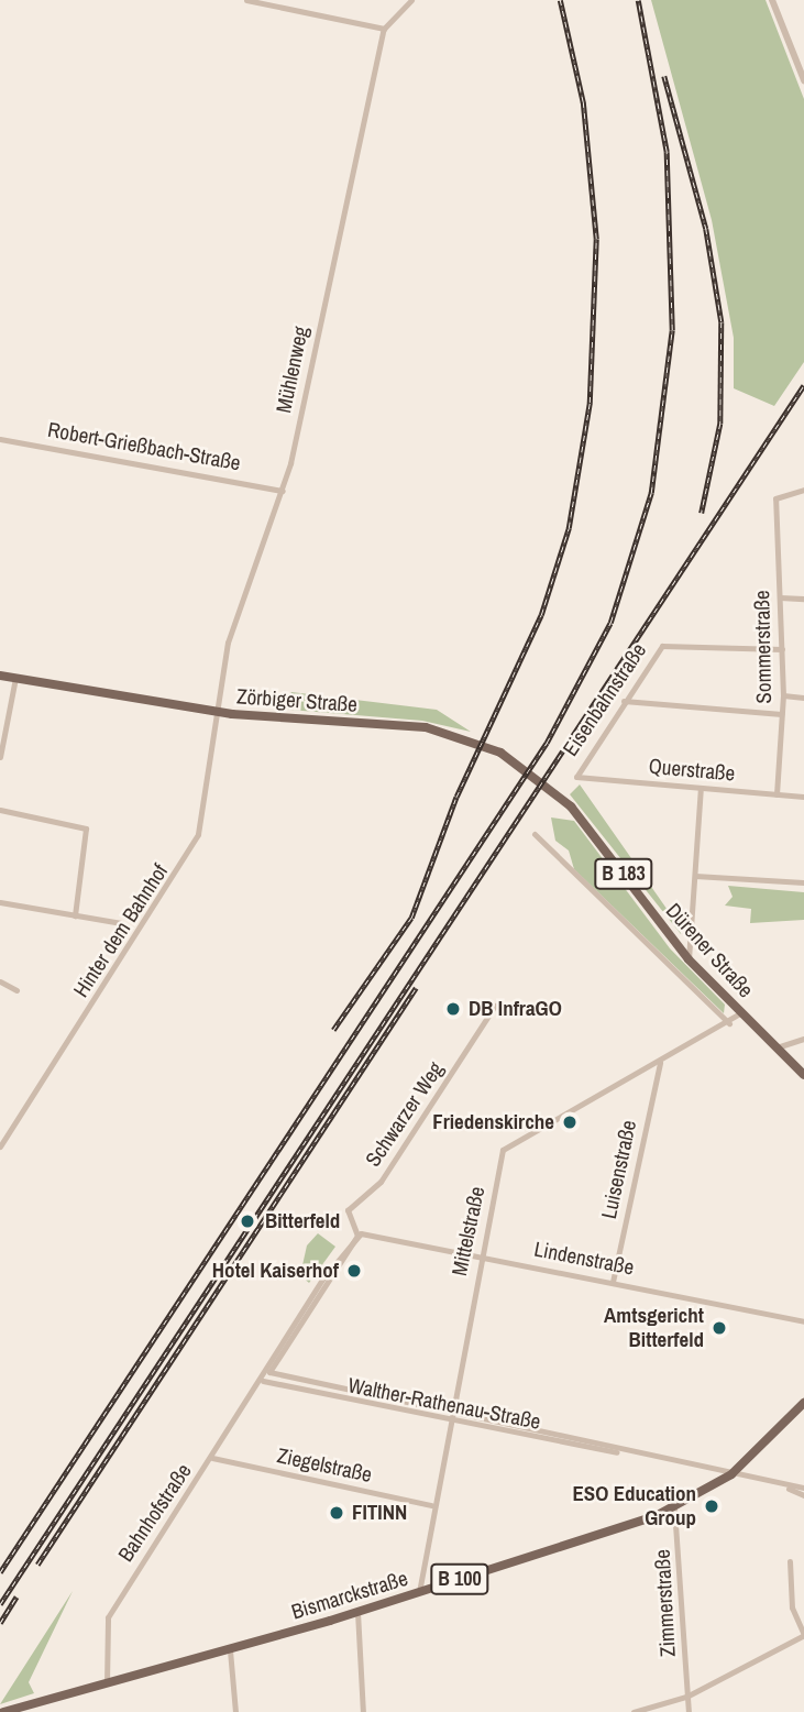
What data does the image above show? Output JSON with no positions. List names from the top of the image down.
{
  "streets": {
    "main road": [
      "Zörbiger Straße",
      "B 183",
      "Dürener Straße",
      "B 100",
      "Bismarckstraße"
    ],
    "street": [
      "Mühlenweg",
      "Robert-Grießbach-Straße",
      "Sommerstraße",
      "Eisenbahnstraße",
      "Querstraße",
      "Hinter dem Bahnhof",
      "Schwarzer Weg",
      "Luisenstraße",
      "Mittelstraße",
      "Lindenstraße",
      "Walther-Rathenau-Straße",
      "Ziegelstraße",
      "Bahnhofstraße",
      "Zimmerstraße"
    ]
  },
  "crossings": [
    ["Mühlenweg", "Robert-Grießbach-Straße"],
    ["Mühlenweg", "Zörbiger Straße"],
    ["Mühlenweg", "Hinter dem Bahnhof"],
    ["Sommerstraße", "Eisenbahnstraße"],
    ["Sommerstraße", "Querstraße"],
    ["Eisenbahnstraße", "Querstraße"],
    ["Zörbiger Straße", "Hinter dem Bahnhof"],
    ["Zörbiger Straße", "Dürener Straße"],
    ["Dürener Straße", "Mittelstraße"],
    ["Schwarzer Weg", "Lindenstraße"],
    ["Schwarzer Weg", "Bahnhofstraße"],
    ["Luisenstraße", "Mittelstraße"],
    ["Luisenstraße", "Lindenstraße"],
    ["Mittelstraße", "Lindenstraße"],
    ["Mittelstraße", "Walther-Rathenau-Straße"],
    ["Mittelstraße", "Ziegelstraße"],
    ["Mittelstraße", "Bismarckstraße"],
    ["Lindenstraße", "Bahnhofstraße"],
    ["Walther-Rathenau-Straße", "Bahnhofstraße"],
    ["Walther-Rathenau-Straße", "Bismarckstraße"],
    ["Ziegelstraße", "Bahnhofstraße"],
    ["Bahnhofstraße", "Bismarckstraße"],
    ["Bismarckstraße", "Zimmerstraße"]
  ],
  "places": [
    "DB InfraGO",
    "Friedenskirche",
    "Bitterfeld",
    "Hotel Kaiserhof",
    "Amtsgericht Bitterfeld",
    "ESO Education Group",
    "FITINN"
  ]
}
